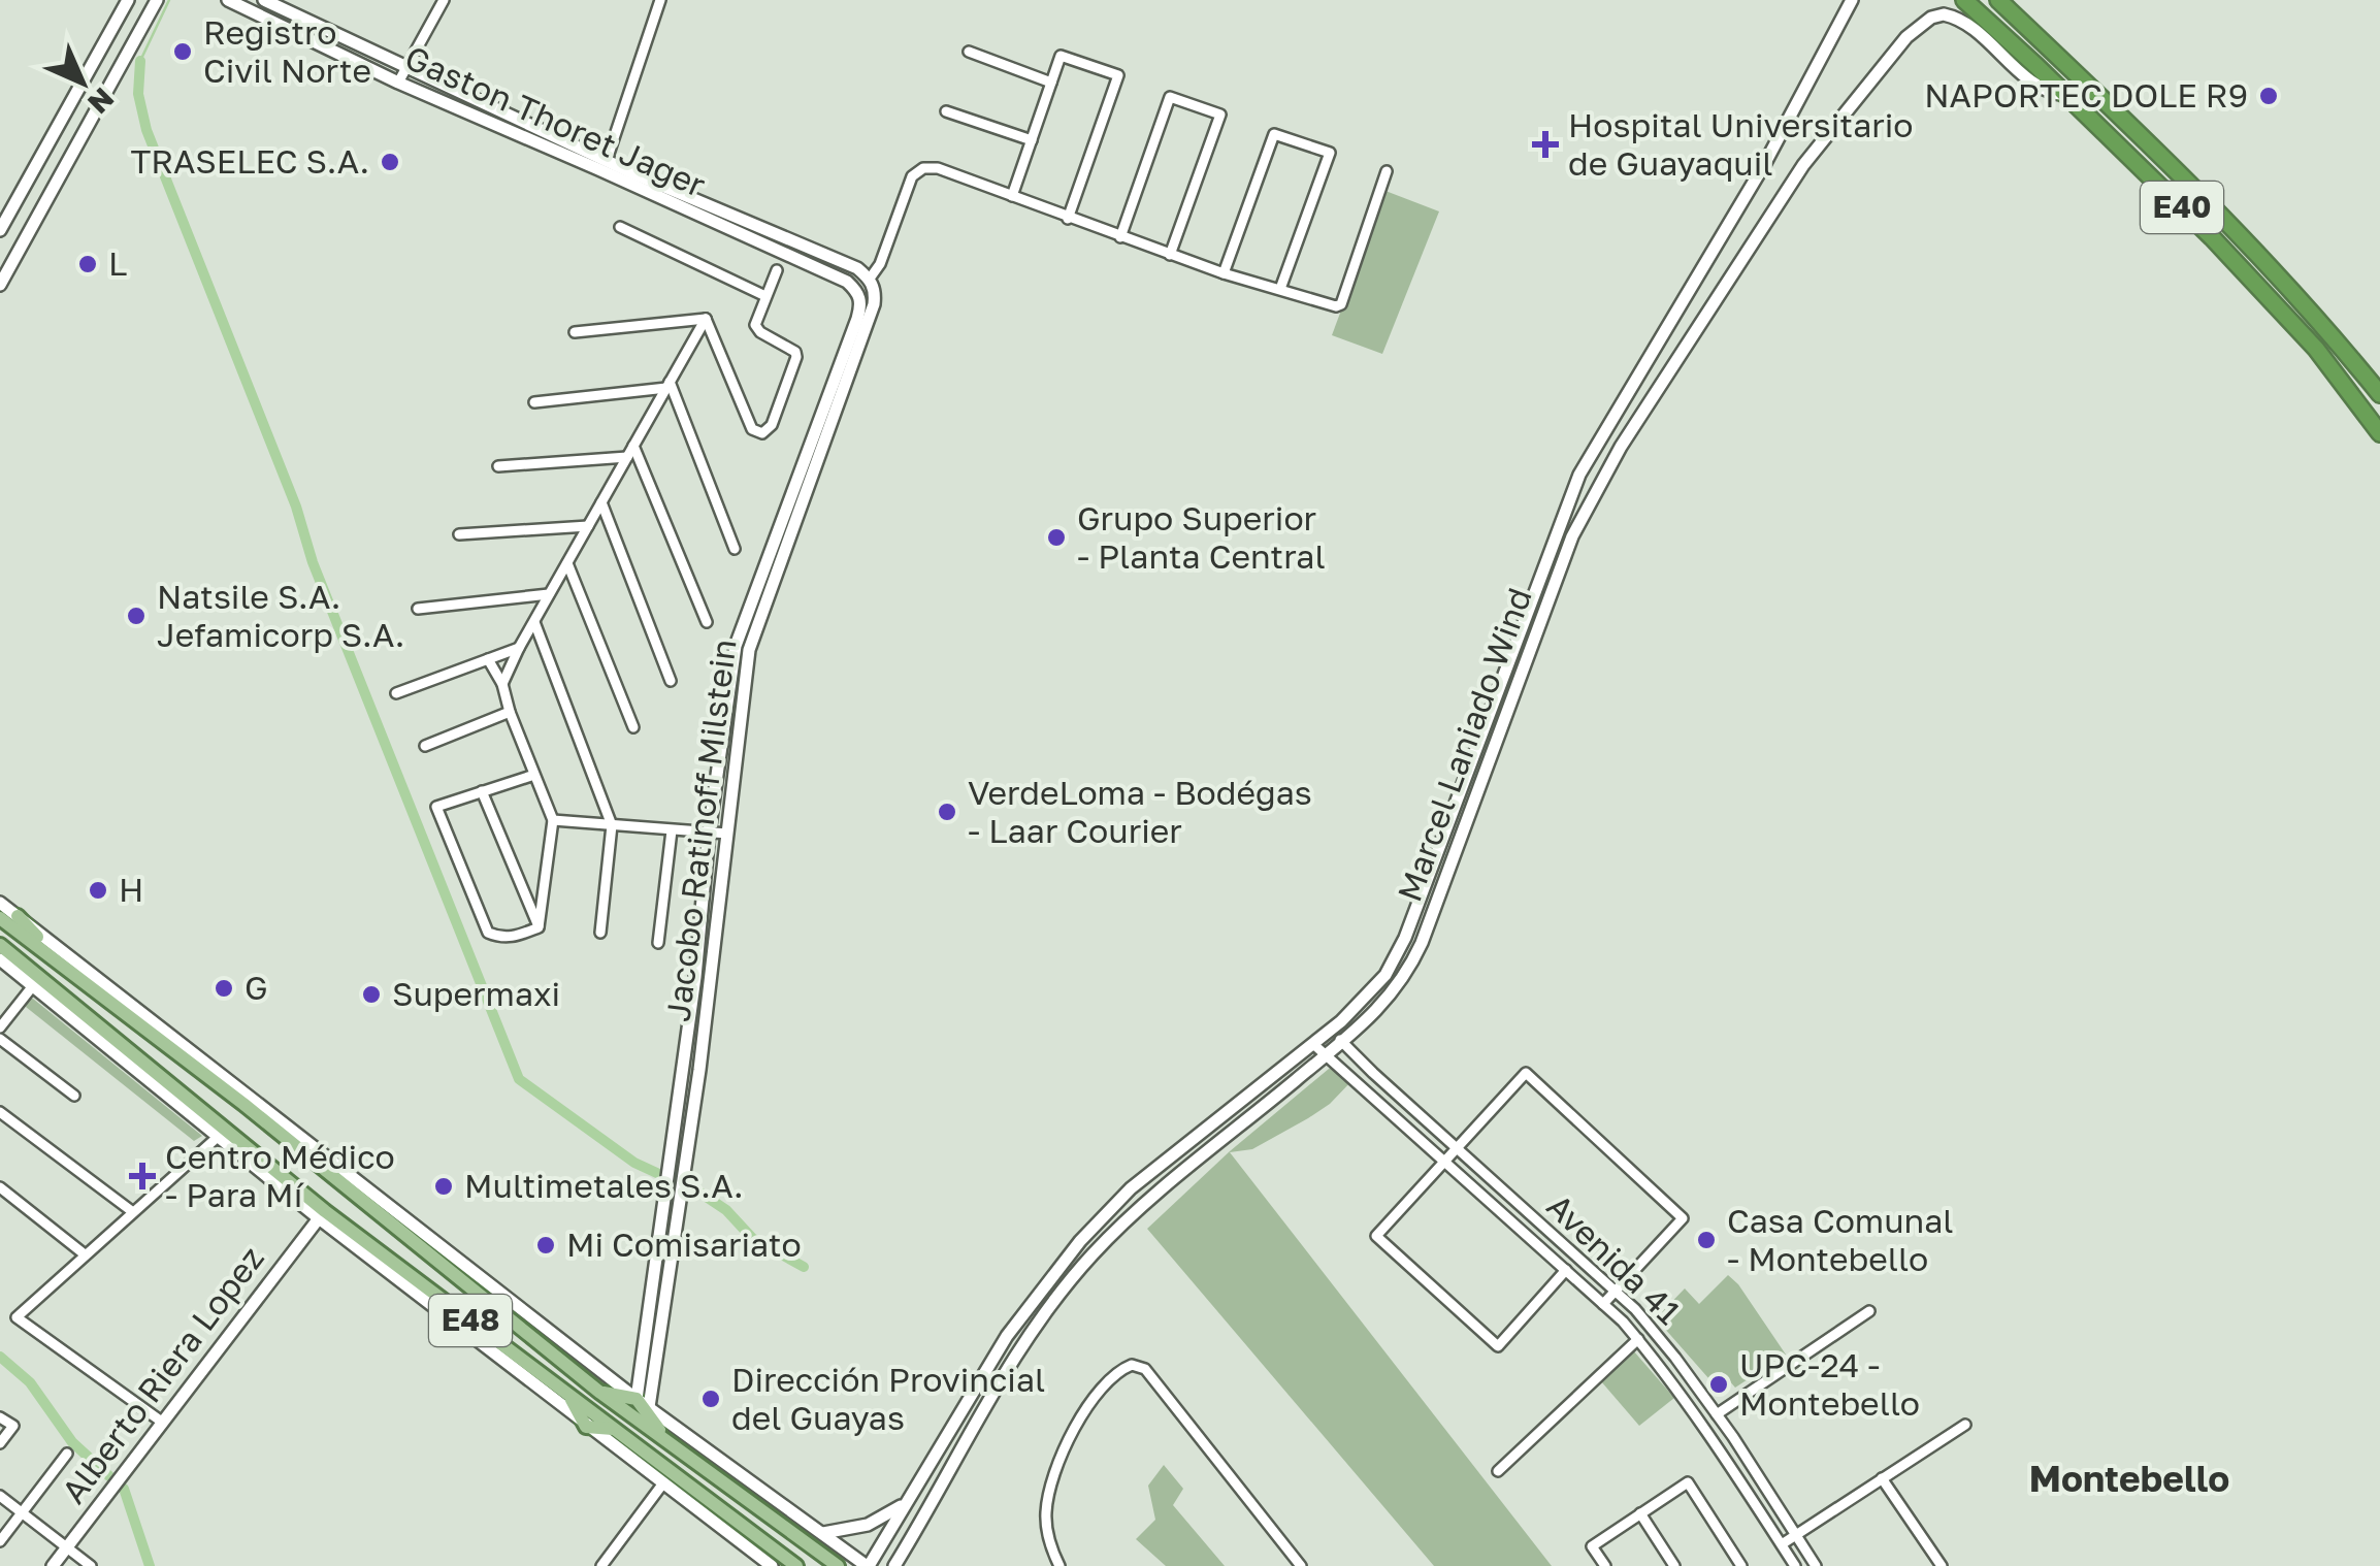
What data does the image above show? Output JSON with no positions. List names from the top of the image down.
{
  "streets": {
    "highway": ["E40"],
    "main road": [
      "Gaston Thoret Jager",
      "Marcel Laniado Wind",
      "Jacobo Ratinoff Milstein",
      "E48",
      "Alberto Riera Lopez"
    ],
    "street": ["Avenida 41"]
  },
  "crossings": [
    ["Gaston Thoret Jager", "Jacobo Ratinoff Milstein"],
    ["E40", "Marcel Laniado Wind"],
    ["Marcel Laniado Wind", "Avenida 41"],
    ["Marcel Laniado Wind", "E48"],
    ["Jacobo Ratinoff Milstein", "E48"],
    ["E48", "Alberto Riera Lopez"]
  ],
  "districts": ["Montebello"],
  "places": {
    "other": [
      "Registro Civil Norte",
      "NAPORTEC DOLE R9",
      "TRASELEC S.A.",
      "L",
      "Grupo Superior - Planta Central",
      "Natsile S.A. Jefamicorp S.A.",
      "VerdeLoma - Bodégas - Laar Courier",
      "H",
      "G",
      "Supermaxi",
      "Multimetales S.A.",
      "Casa Comunal - Montebello",
      "Mi Comisariato",
      "UPC-24 - Montebello",
      "Dirección Provincial del Guayas"
    ],
    "health": ["Hospital Universitario de Guayaquil", "Centro Médico - Para Mí"]
  },
  "north": "bottom right"
}
